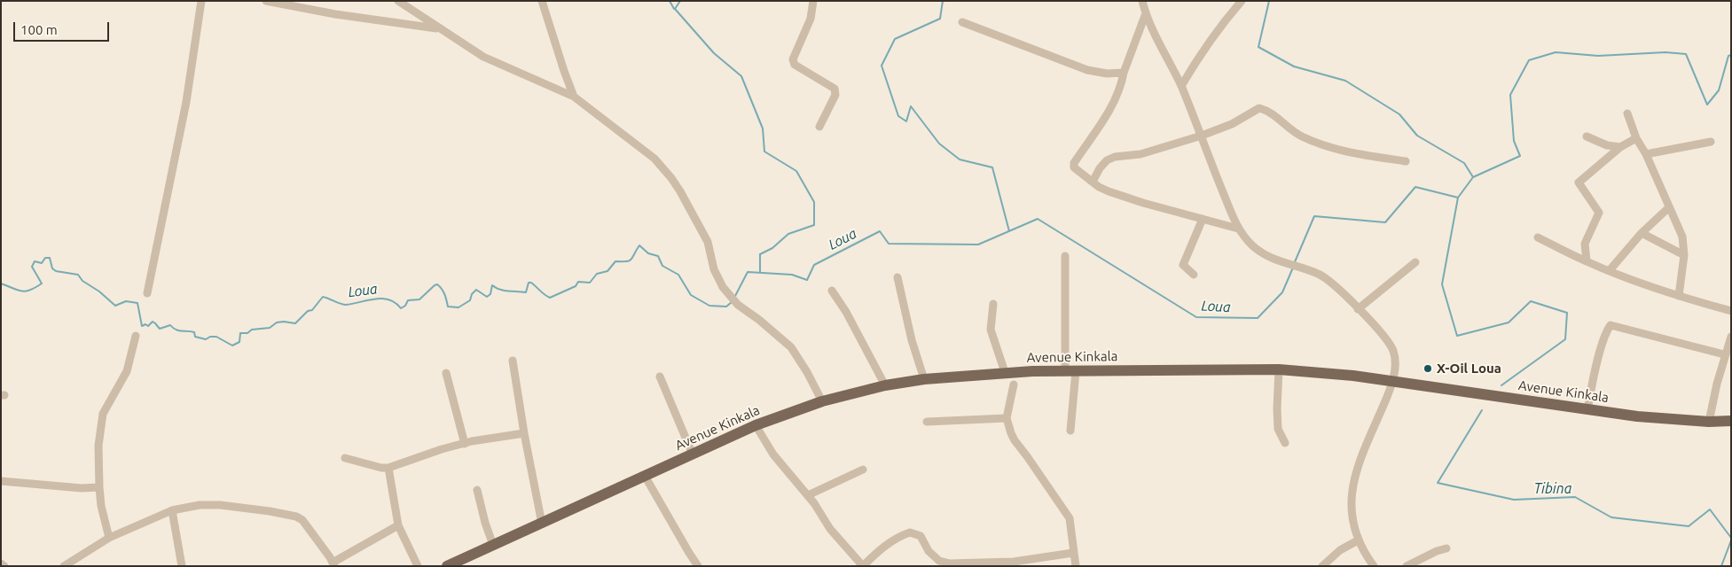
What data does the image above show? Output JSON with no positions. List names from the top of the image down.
{
  "streets": {
    "main road": ["Avenue Kinkala"]
  },
  "water": ["Loua", "Tibina"],
  "places": ["X-Oil Loua"],
  "scale_bar": "100 m"
}
